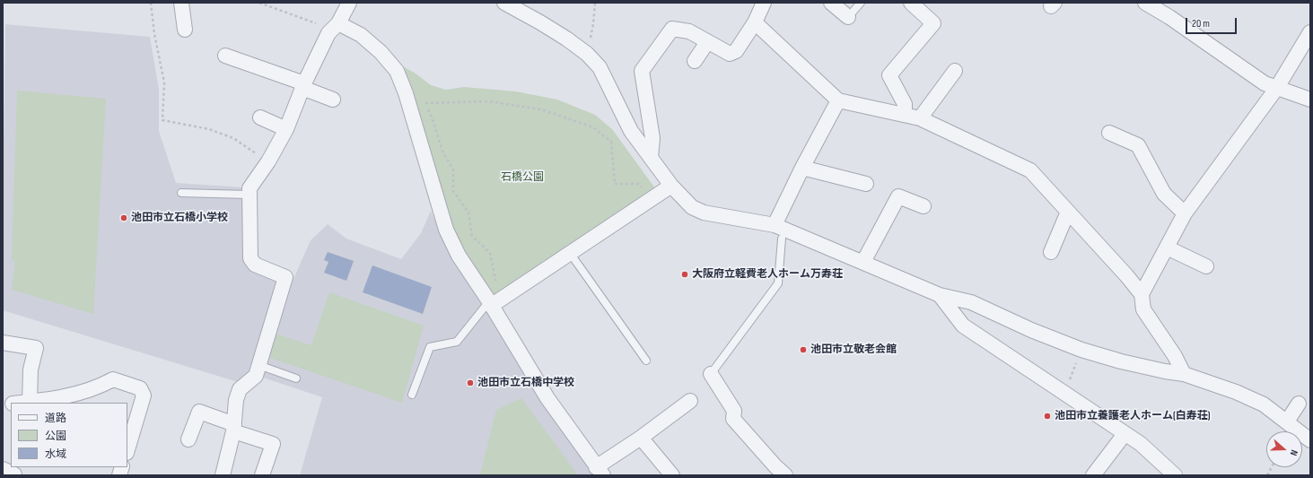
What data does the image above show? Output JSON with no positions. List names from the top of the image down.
{
  "parks": ["石橋公園"],
  "places": [
    "池田市立石橋小学校",
    "大阪府立軽費老人ホーム万寿荘",
    "池田市立敬老会館",
    "池田市立石橋中学校",
    "池田市立養護老人ホーム(白寿荘)"
  ],
  "legend": ["道路", "公園", "水域"],
  "scale_bar": "20 m",
  "north": "right"
}
